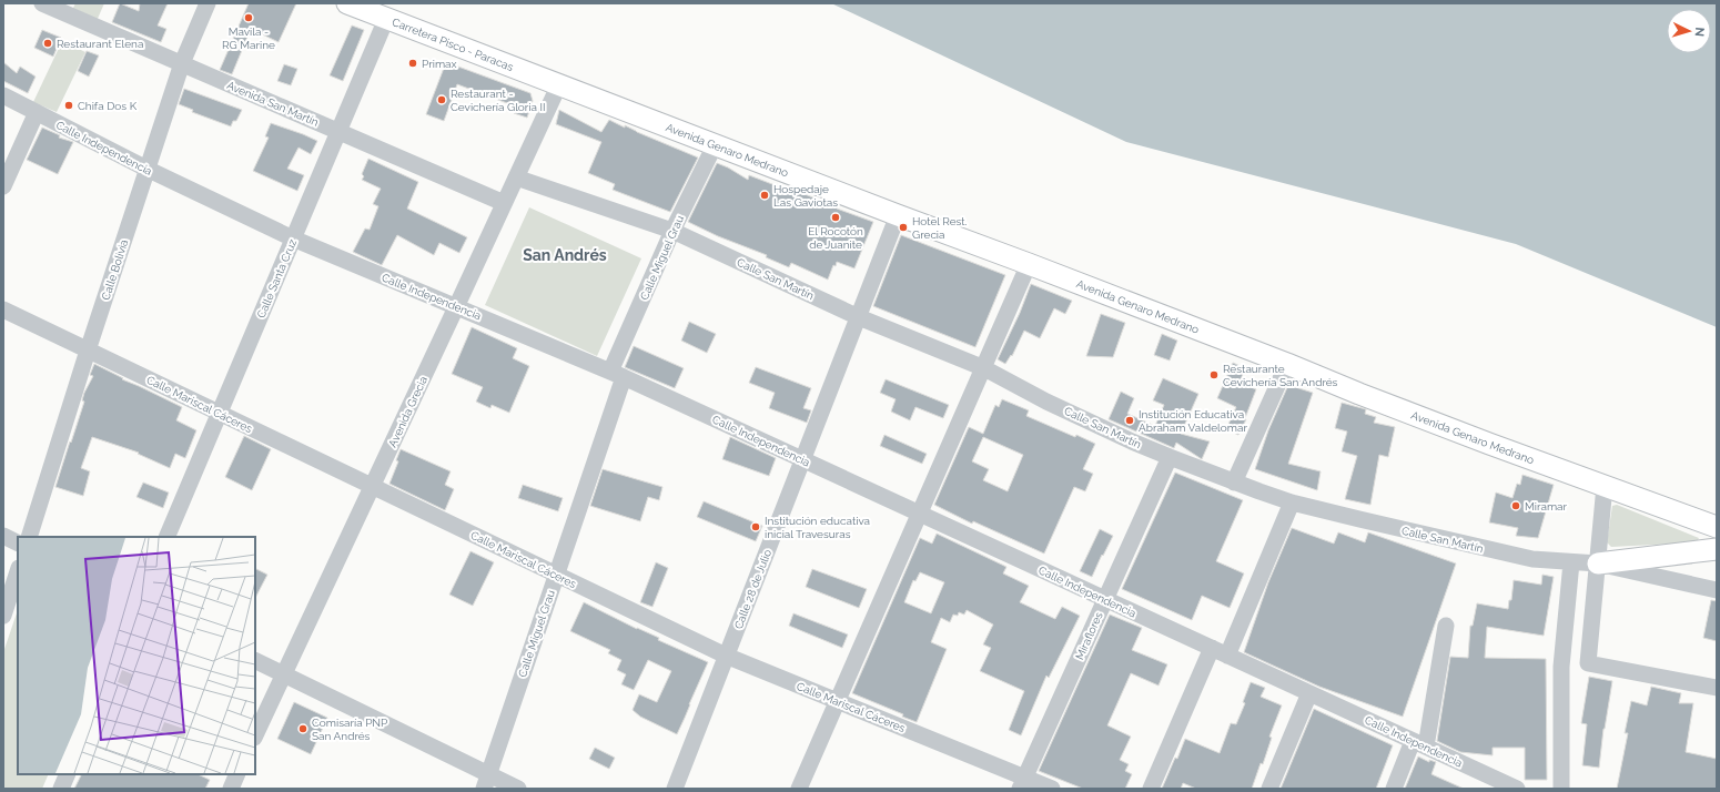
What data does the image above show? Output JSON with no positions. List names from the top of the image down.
{
  "streets": {
    "main road": ["Carretera Pisco - Paracas", "Avenida Genaro Medrano"],
    "street": [
      "Avenida San Martín",
      "Calle Independencia",
      "Calle Miguel Grau",
      "Calle Bolivia",
      "Calle Santa Cruz",
      "Calle San Martín",
      "Calle Mariscal Cáceres",
      "Avenida Grecia",
      "Calle 28 de Julio",
      "Miraflores"
    ]
  },
  "crossings": [
    ["Carretera Pisco - Paracas", "Avenida Genaro Medrano"],
    ["Carretera Pisco - Paracas", "Calle Santa Cruz"],
    ["Carretera Pisco - Paracas", "Avenida Grecia"],
    ["Avenida San Martín", "Calle Bolivia"],
    ["Avenida San Martín", "Calle Santa Cruz"],
    ["Avenida San Martín", "Avenida Grecia"],
    ["Calle Independencia", "Calle Miguel Grau"],
    ["Calle Independencia", "Calle Bolivia"],
    ["Calle Independencia", "Calle Santa Cruz"],
    ["Calle Independencia", "Avenida Grecia"],
    ["Calle Independencia", "Calle 28 de Julio"],
    ["Calle Independencia", "Miraflores"],
    ["Avenida Genaro Medrano", "Calle Miguel Grau"],
    ["Avenida Genaro Medrano", "Avenida Grecia"],
    ["Avenida Genaro Medrano", "Calle 28 de Julio"],
    ["Calle Miguel Grau", "Calle San Martín"],
    ["Calle Miguel Grau", "Calle Mariscal Cáceres"],
    ["Calle Bolivia", "Calle Mariscal Cáceres"],
    ["Calle Santa Cruz", "Calle Mariscal Cáceres"],
    ["Calle San Martín", "Avenida Grecia"],
    ["Calle San Martín", "Calle 28 de Julio"],
    ["Calle San Martín", "Miraflores"],
    ["Calle Mariscal Cáceres", "Avenida Grecia"],
    ["Calle Mariscal Cáceres", "Calle 28 de Julio"],
    ["Calle Mariscal Cáceres", "Miraflores"]
  ],
  "districts": ["San Andrés"],
  "places": [
    "Mavila - RG Marine",
    "Restaurant Elena",
    "Primax",
    "Restaurant - Cevichería Gloria II",
    "Chifa Dos K",
    "Hospedaje Las Gaviotas",
    "El Rocotón de Juanite",
    "Hotel Rest. Grecia",
    "Restaurante Cevichería San Andrés",
    "Institución Educativa Abraham Valdelomar",
    "Miramar",
    "Institución educativa inicial Travesuras",
    "Comisaría PNP San Andrés"
  ],
  "north": "right"
}
